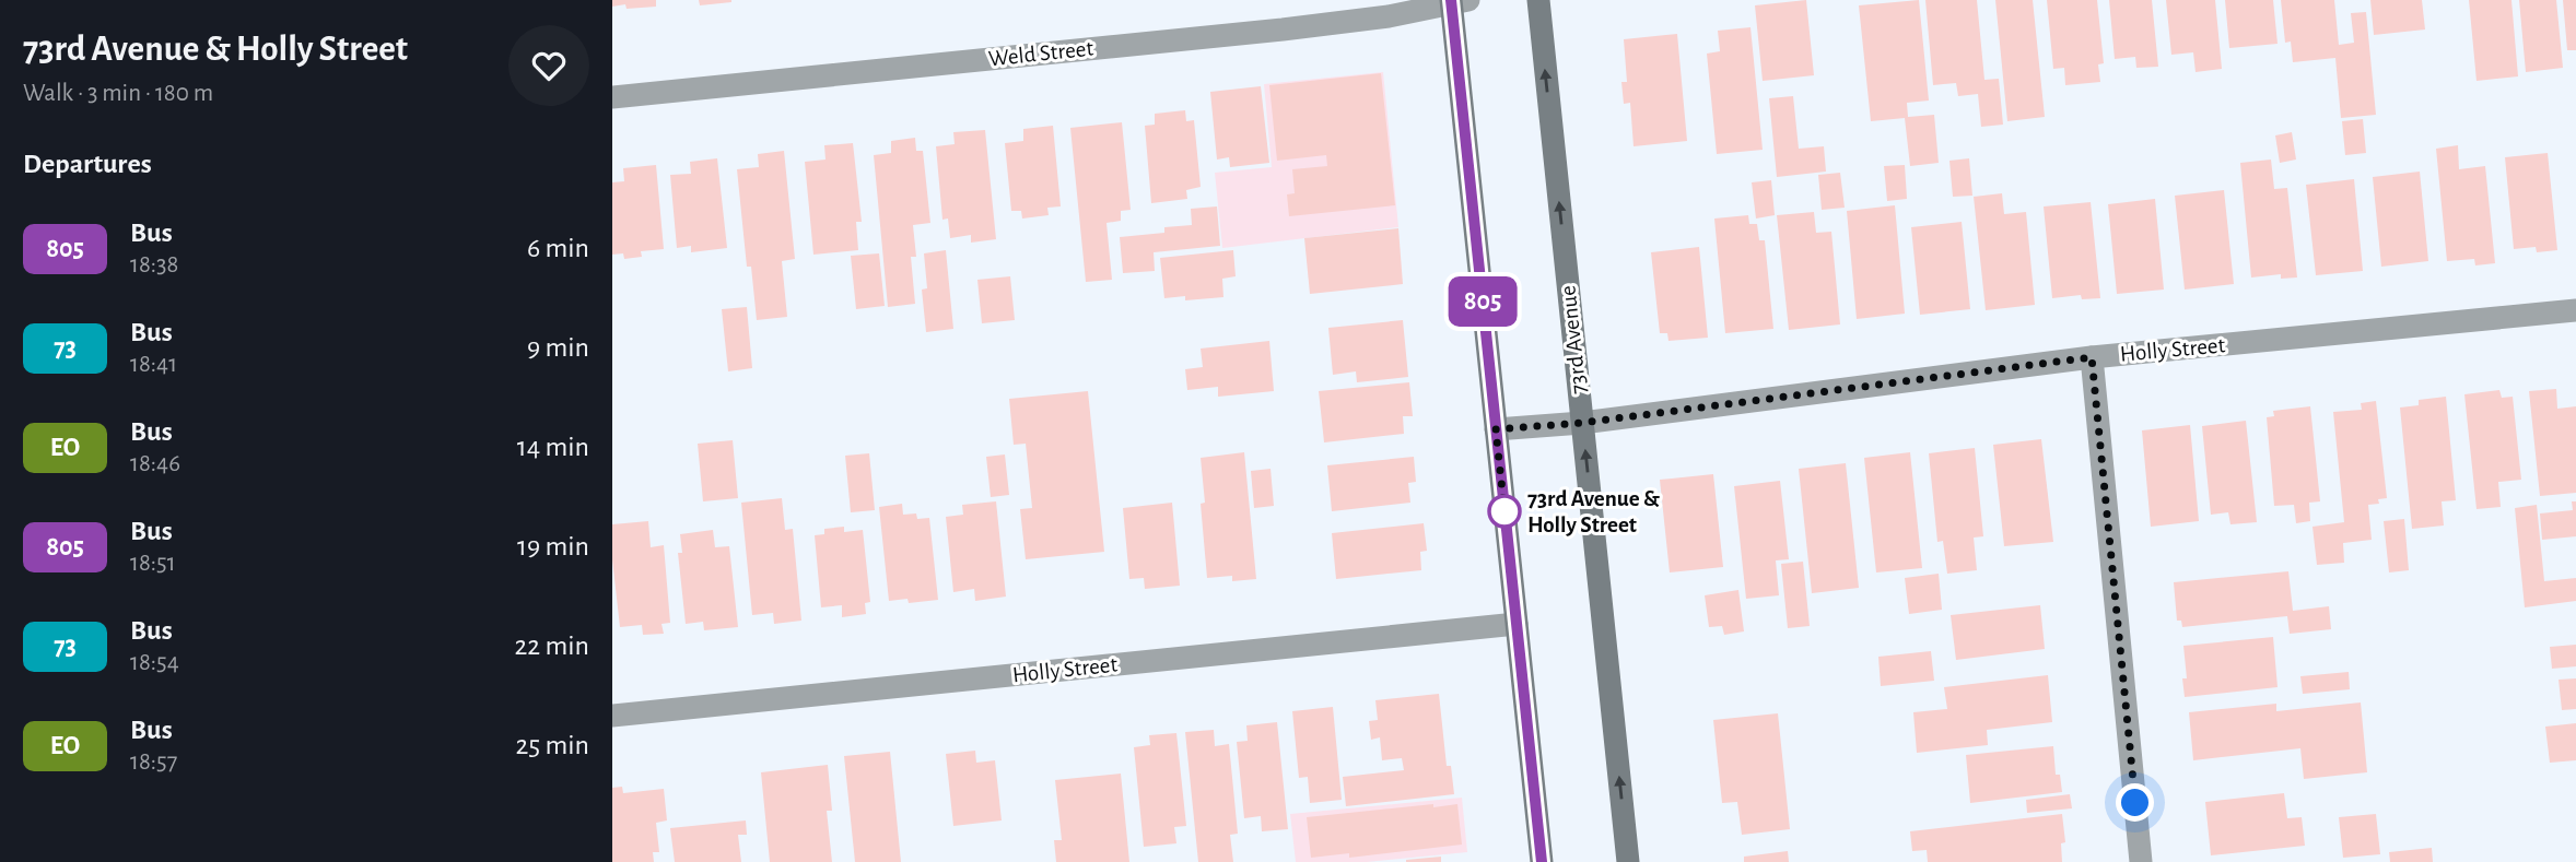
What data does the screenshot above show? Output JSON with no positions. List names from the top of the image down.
{
  "streets": {
    "main road": ["73rd Avenue"],
    "street": ["Weld Street", "Holly Street"]
  },
  "crossings": [
    ["73rd Avenue", "Holly Street"]
  ],
  "places": ["73rd Avenue & Holly Street"],
  "lines": ["bus line 805"],
  "page": {
    "heading": [
      ["73rd Avenue & Holly Street", "Walk · 3 min · 180 m"],
      "Departures"
    ],
    "on_map": "805",
    "list": [
      {
        "mark": "805",
        "name": "Bus",
        "note": "18:38",
        "value": "6 min"
      },
      {
        "mark": "73",
        "name": "Bus",
        "note": "18:41",
        "value": "9 min"
      },
      {
        "mark": "EO",
        "name": "Bus",
        "note": "18:46",
        "value": "14 min"
      },
      {
        "mark": "805",
        "name": "Bus",
        "note": "18:51",
        "value": "19 min"
      },
      {
        "mark": "73",
        "name": "Bus",
        "note": "18:54",
        "value": "22 min"
      },
      {
        "mark": "EO",
        "name": "Bus",
        "note": "18:57",
        "value": "25 min"
      }
    ]
  }
}
